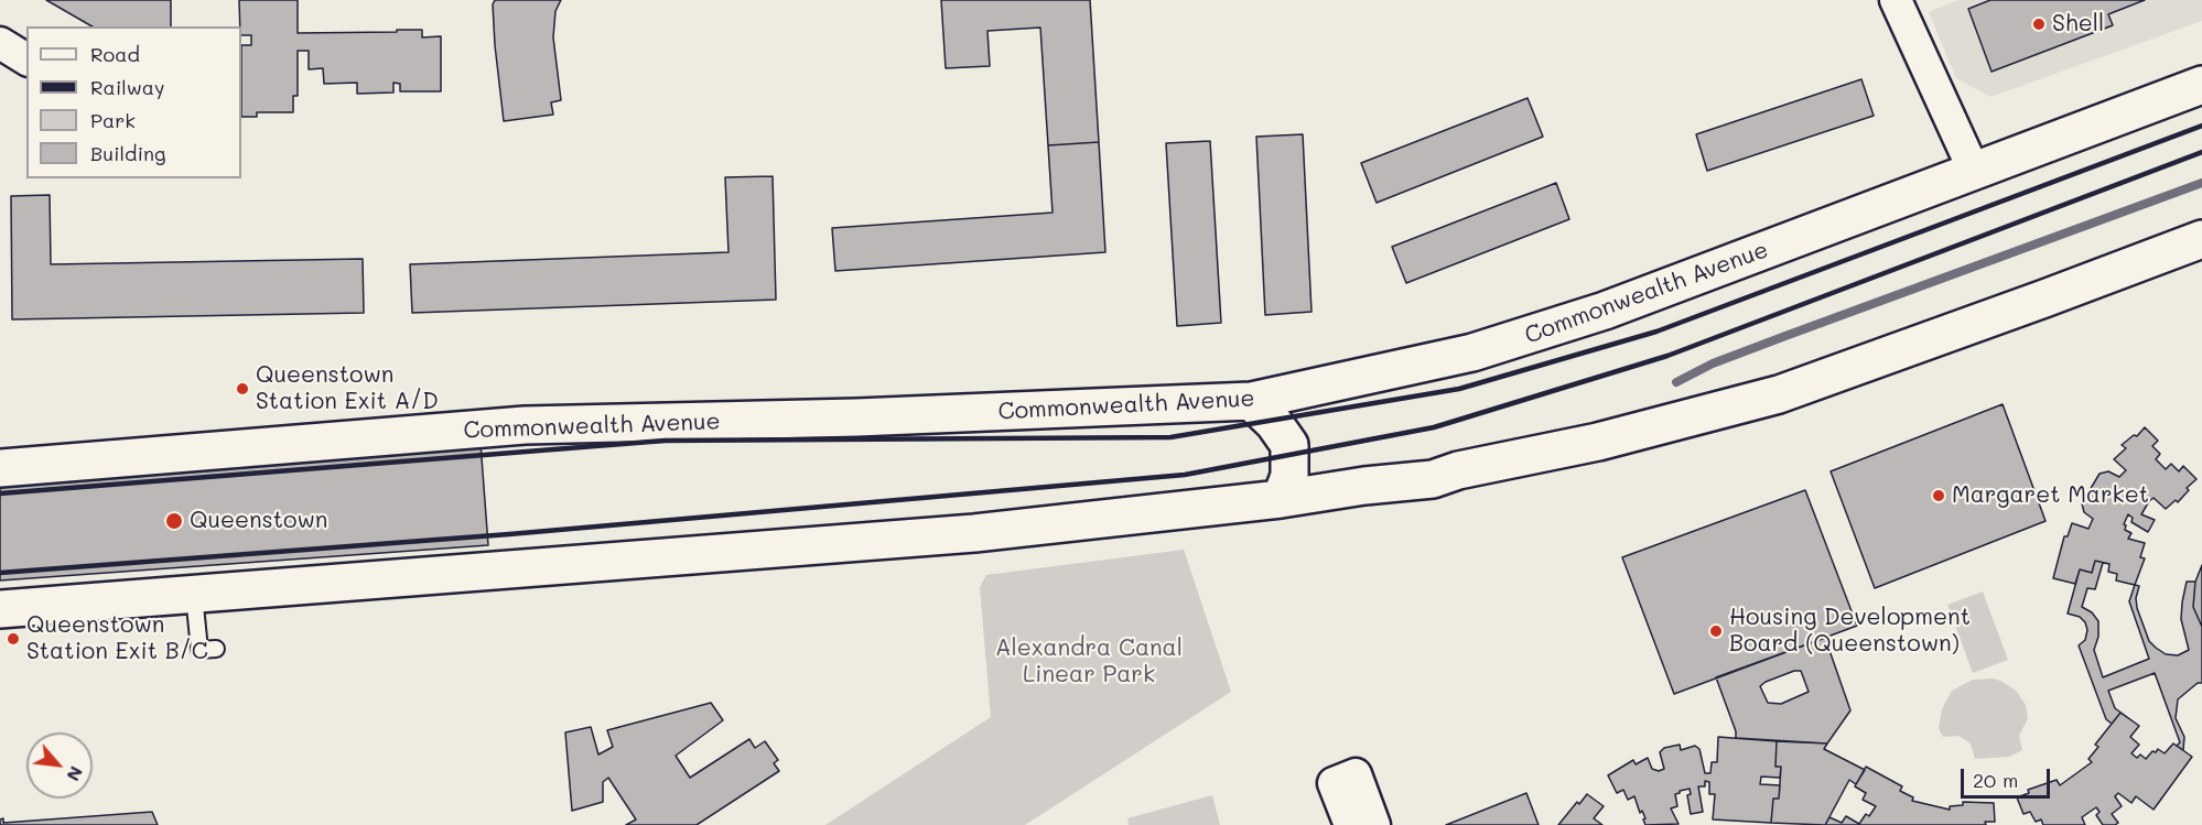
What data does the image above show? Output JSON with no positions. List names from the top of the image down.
{
  "streets": {
    "main road": ["Commonwealth Avenue"]
  },
  "parks": ["Alexandra Canal Linear Park"],
  "places": [
    "Shell",
    "Queenstown Station Exit A/D",
    "Margaret Market",
    "Queenstown",
    "Housing Development Board (Queenstown)",
    "Queenstown Station Exit B/C"
  ],
  "legend": [
    "Road",
    "Railway",
    "Park",
    "Building"
  ],
  "scale_bar": "20 m",
  "north": "bottom right"
}
